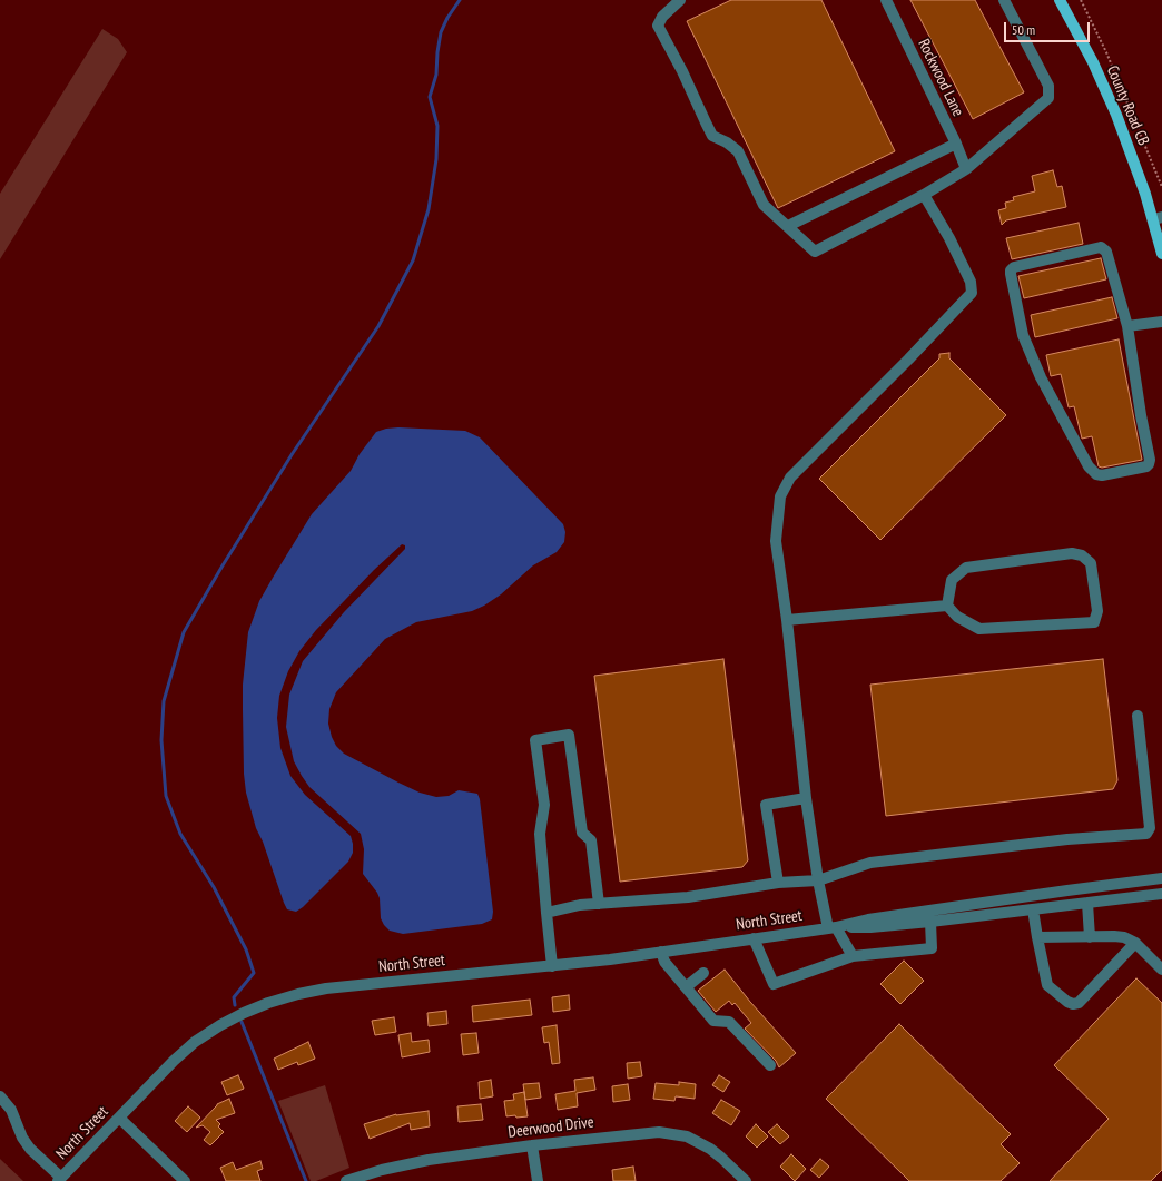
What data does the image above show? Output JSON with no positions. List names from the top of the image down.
{
  "streets": {
    "main road": ["County Road CB"],
    "street": ["Rockwood Lane", "North Street", "Deerwood Drive"]
  },
  "scale_bar": "50 m"
}
